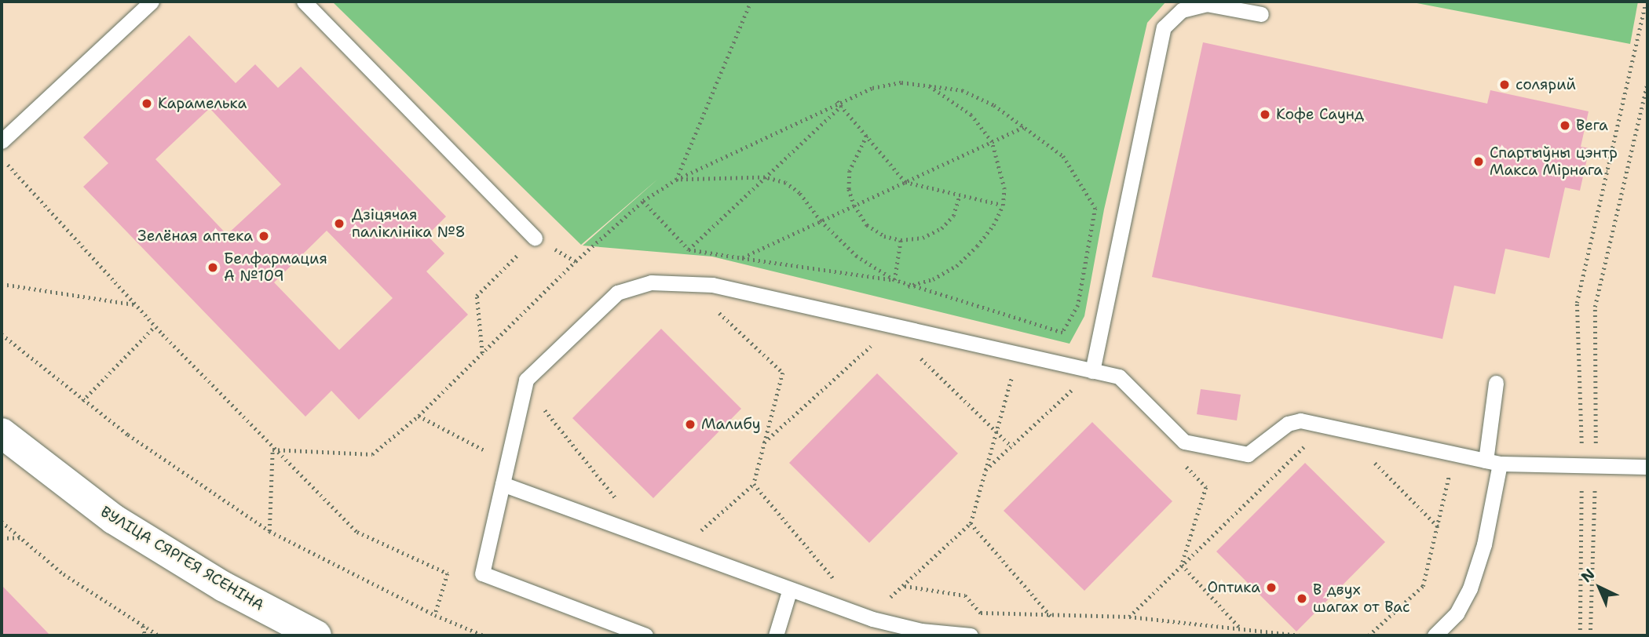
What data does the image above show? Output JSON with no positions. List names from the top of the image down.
{
  "streets": {
    "main road": ["ВУЛІЦА СЯРГЕЯ ЯСЕНІНА"]
  },
  "places": [
    "солярий",
    "Карамелька",
    "Кофе Саунд",
    "Вега",
    "Спартыўны цэнтр Макса Мірнага",
    "Дзіцячая паліклініка №8",
    "Зелёная аптека",
    "Белфармация А №109",
    "Малибу",
    "Оптика",
    "В двух шагах от Вас"
  ],
  "north": "top left"
}
